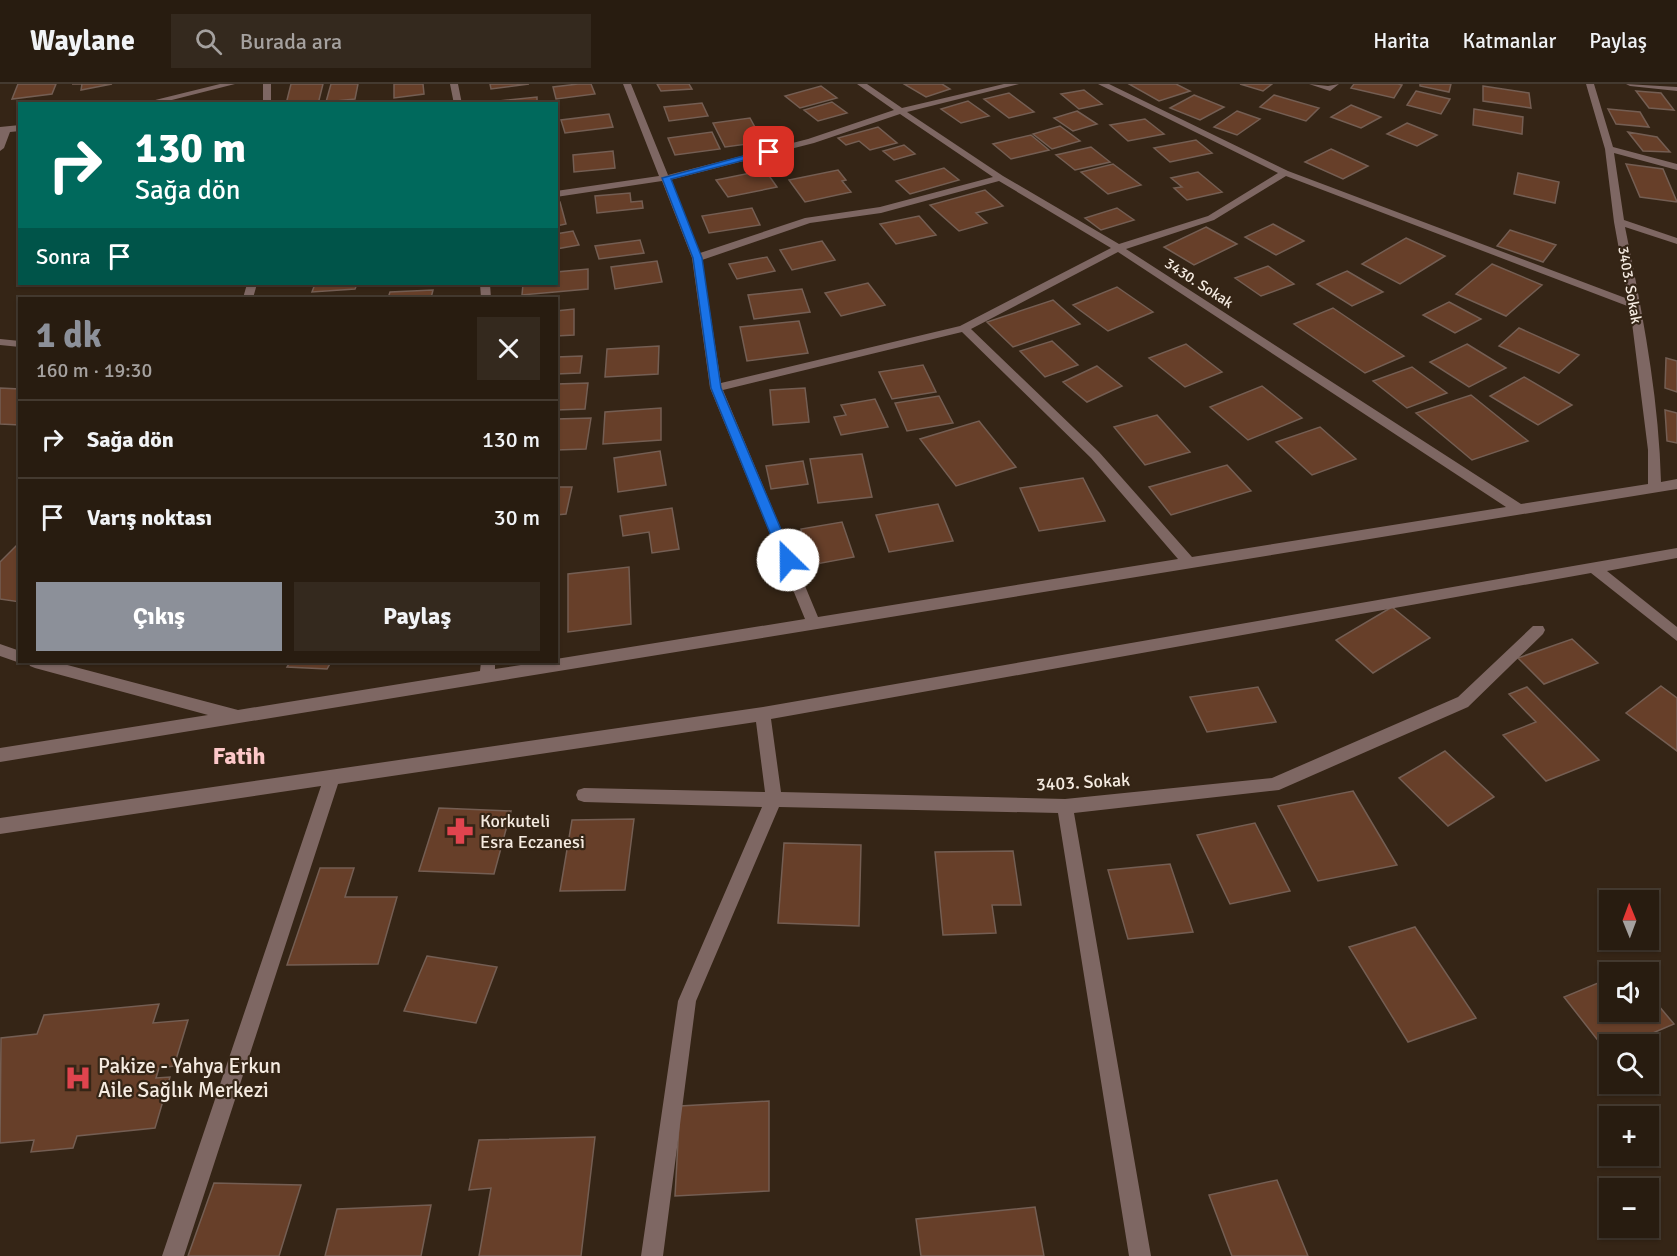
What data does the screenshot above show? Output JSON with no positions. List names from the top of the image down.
{
  "streets": {
    "street": ["3430. Sokak", "3403. Sokak"]
  },
  "districts": ["Fatih"],
  "places": {
    "pharmacy": ["Korkuteli Esra Eczanesi"],
    "hospital": ["Pakize - Yahya Erkun Aile Sağlık Merkezi"]
  },
  "north": "top",
  "page": {
    "header": "Waylane",
    "search": "Burada ara",
    "nav": ["Harita", "Katmanlar", "Paylaş"],
    "turn": ["130 m", "Sağa dön"],
    "then": "Sonra",
    "heading": ["1 dk", "160 m · 19:30"],
    "list": [
      {
        "name": "Sağa dön",
        "value": "130 m"
      },
      {
        "name": "Varış noktası",
        "value": "30 m"
      }
    ],
    "buttons": ["Çıkış", "Paylaş"],
    "map_buttons": ["+", "−"]
  }
}
